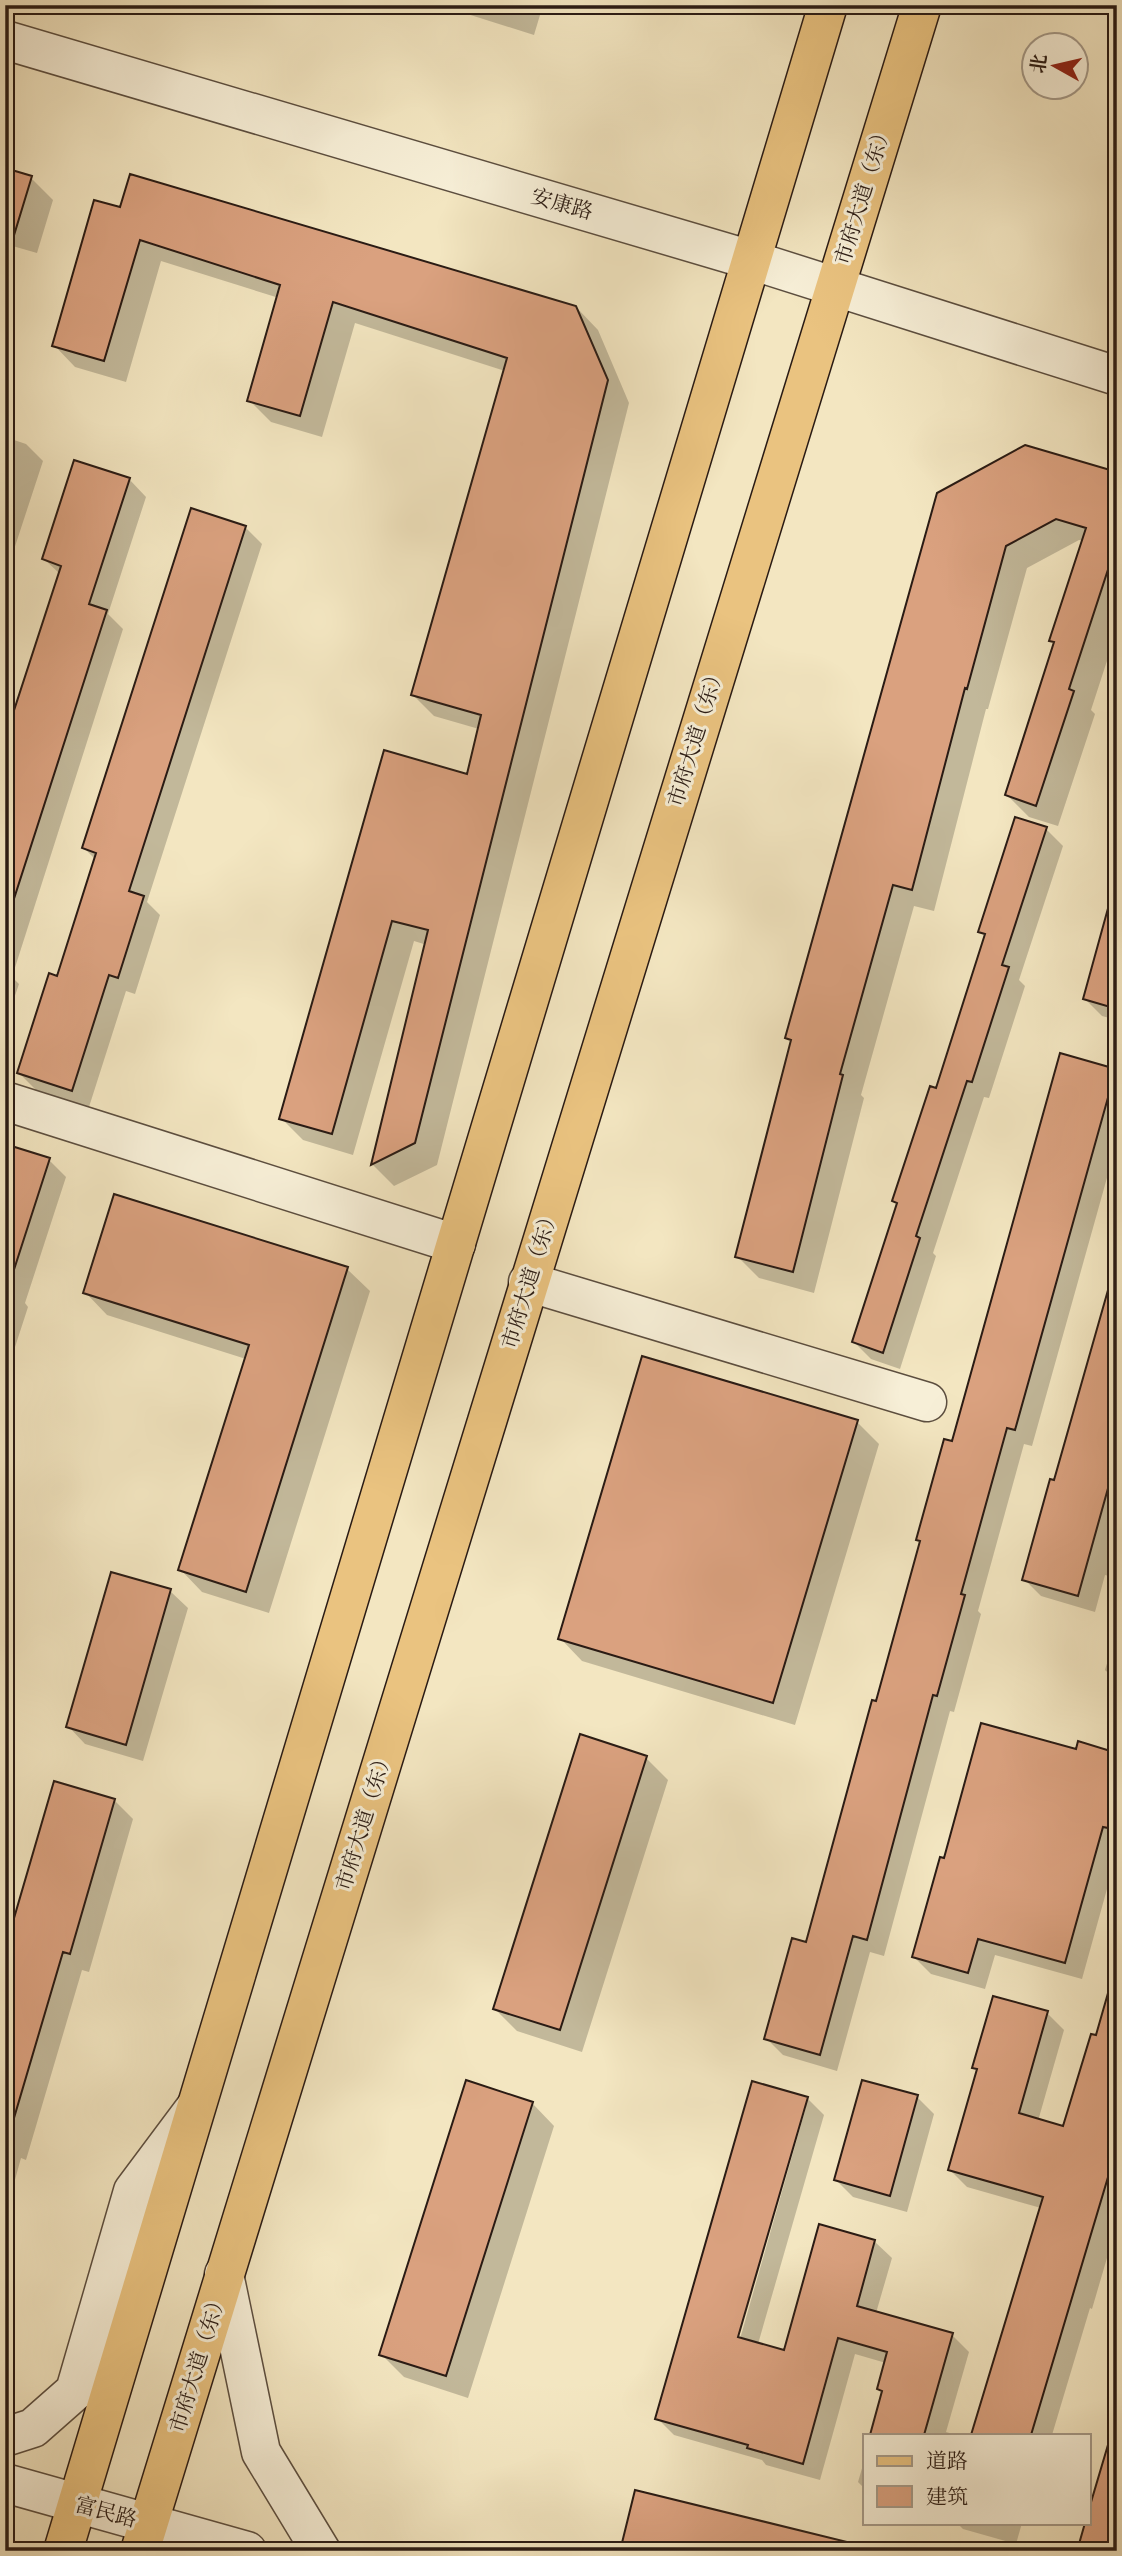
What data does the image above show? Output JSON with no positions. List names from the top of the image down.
{
  "streets": {
    "main road": ["市府大道（东）"],
    "street": ["安康路", "富民路"]
  },
  "crossings": [
    ["市府大道（东）", "安康路"],
    ["市府大道（东）", "富民路"]
  ],
  "legend": ["道路", "建筑"],
  "north": "left"
}
